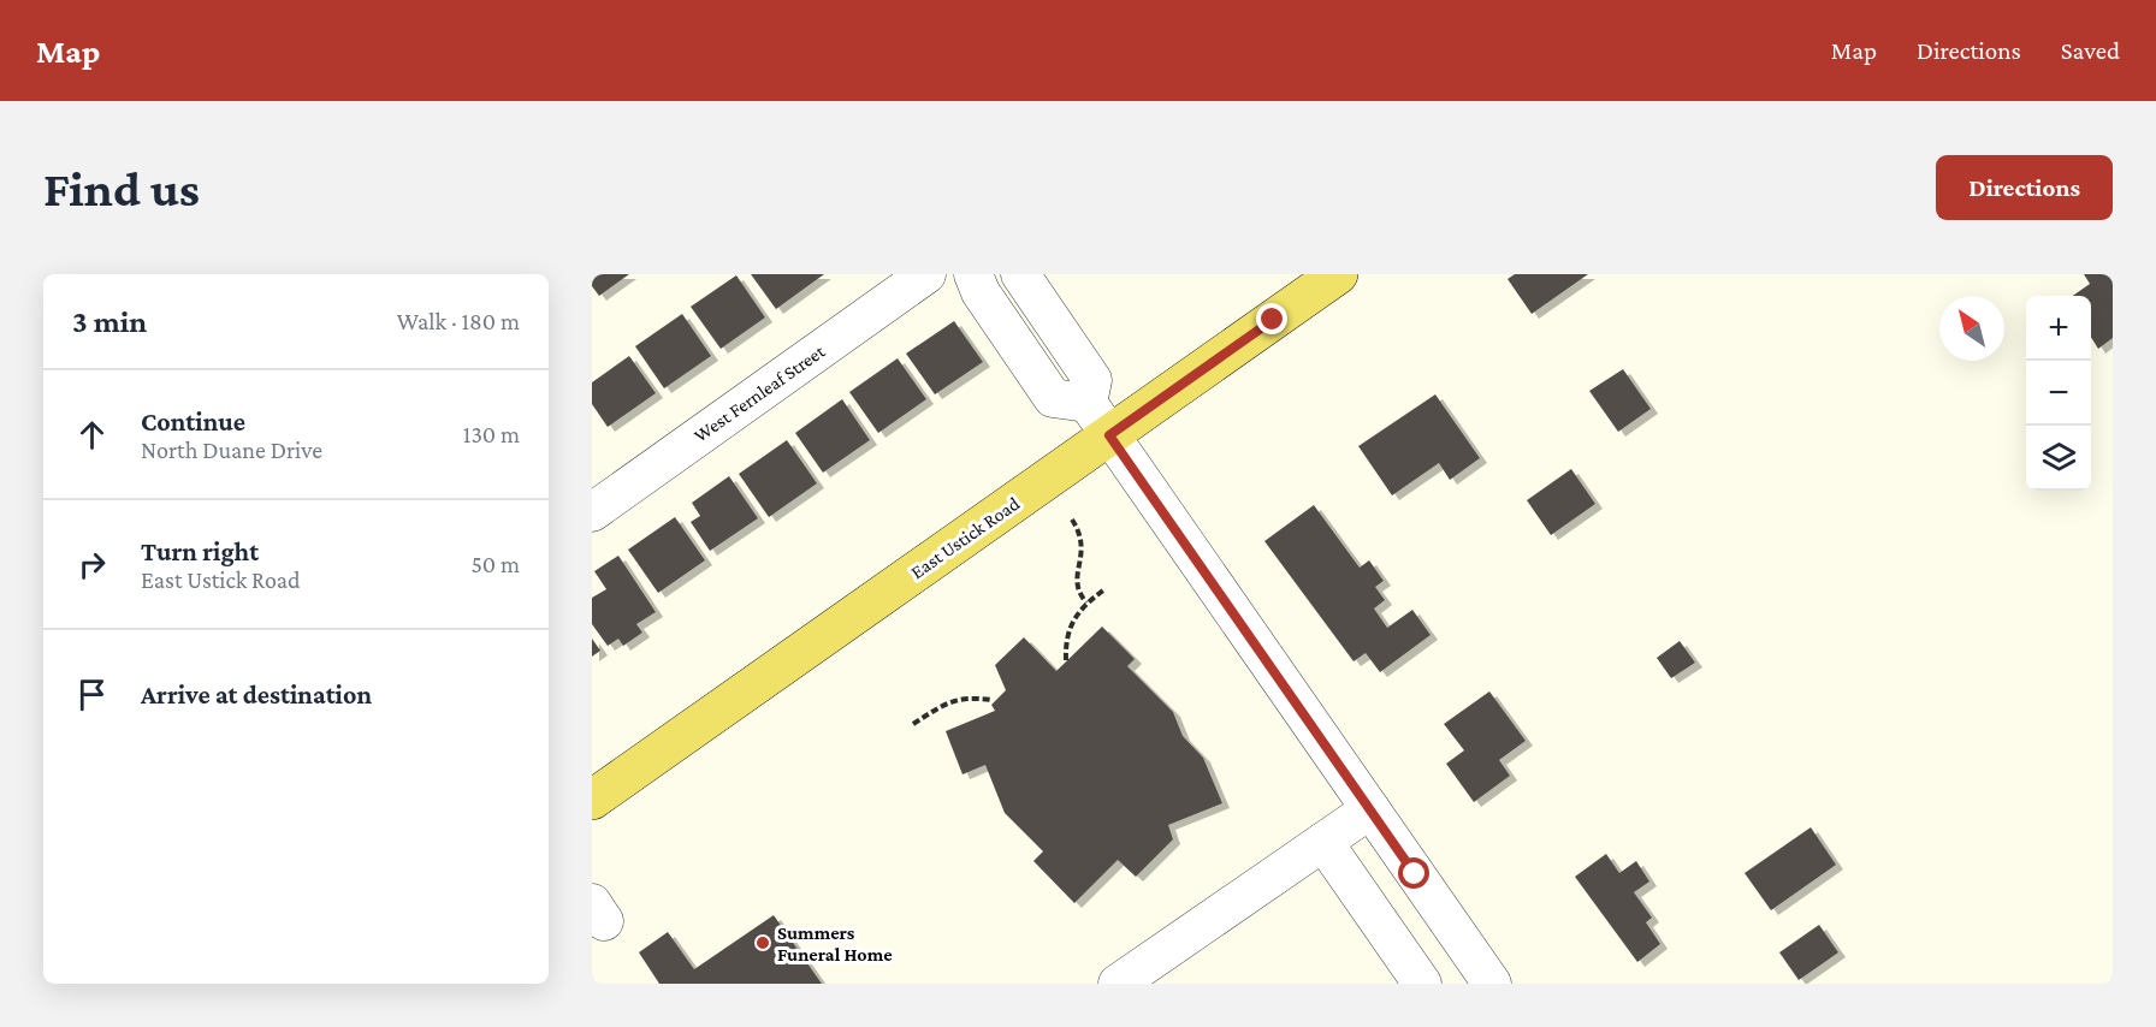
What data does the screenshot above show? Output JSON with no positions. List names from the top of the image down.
{
  "streets": {
    "main road": ["East Ustick Road"],
    "street": ["West Fernleaf Street"]
  },
  "places": ["Summers Funeral Home"],
  "north": "top left",
  "page": {
    "header": "Map",
    "nav": ["Map", "Directions", "Saved"],
    "buttons": "Directions",
    "title": "Find us",
    "heading": ["3 min", "Walk · 180 m"],
    "map_buttons": ["+", "−"],
    "list": [
      ["Continue", "North Duane Drive", "130 m"],
      ["Turn right", "East Ustick Road", "50 m"],
      "Arrive at destination"
    ]
  }
}
